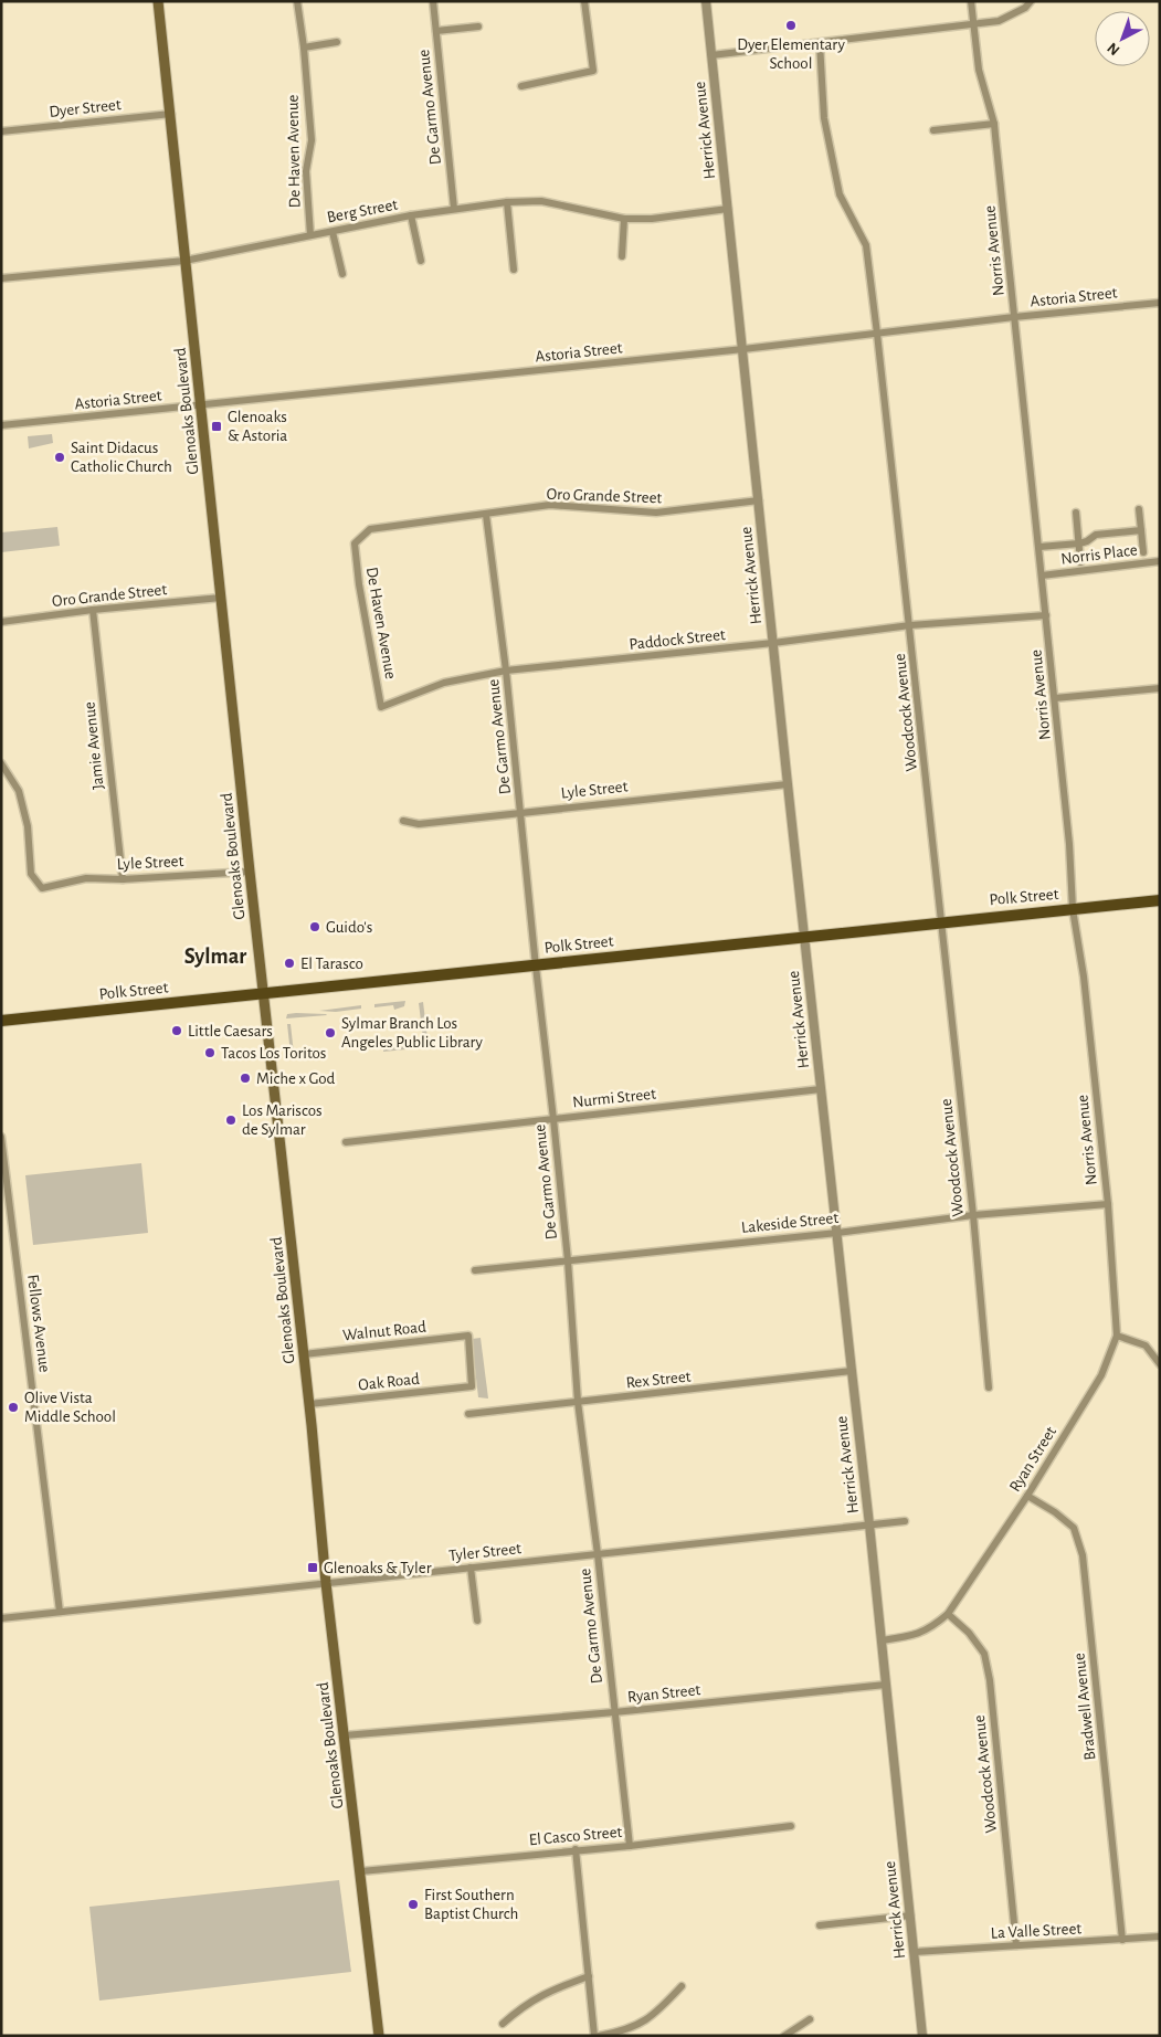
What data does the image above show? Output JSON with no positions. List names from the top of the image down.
{
  "streets": {
    "main road": ["Glenoaks Boulevard", "Polk Street"],
    "street": [
      "De Garmo Avenue",
      "Dyer Street",
      "Herrick Avenue",
      "De Haven Avenue",
      "Berg Street",
      "Norris Avenue",
      "Astoria Street",
      "Oro Grande Street",
      "Norris Place",
      "Paddock Street",
      "Woodcock Avenue",
      "Jamie Avenue",
      "Lyle Street",
      "Nurmi Street",
      "Lakeside Street",
      "Fellows Avenue",
      "Walnut Road",
      "Rex Street",
      "Oak Road",
      "Ryan Street",
      "Tyler Street",
      "Bradwell Avenue",
      "El Casco Street",
      "La Valle Street"
    ]
  },
  "crossings": [
    ["De Garmo Avenue", "Berg Street"],
    ["De Garmo Avenue", "Oro Grande Street"],
    ["De Garmo Avenue", "Paddock Street"],
    ["De Garmo Avenue", "Lyle Street"],
    ["De Garmo Avenue", "Polk Street"],
    ["De Garmo Avenue", "Nurmi Street"],
    ["De Garmo Avenue", "Lakeside Street"],
    ["De Garmo Avenue", "Rex Street"],
    ["De Garmo Avenue", "Ryan Street"],
    ["De Garmo Avenue", "Tyler Street"],
    ["De Garmo Avenue", "El Casco Street"],
    ["Dyer Street", "Glenoaks Boulevard"],
    ["Herrick Avenue", "Berg Street"],
    ["Herrick Avenue", "Astoria Street"],
    ["Herrick Avenue", "Oro Grande Street"],
    ["Herrick Avenue", "Paddock Street"],
    ["Herrick Avenue", "Lyle Street"],
    ["Herrick Avenue", "Polk Street"],
    ["Herrick Avenue", "Nurmi Street"],
    ["Herrick Avenue", "Lakeside Street"],
    ["Herrick Avenue", "Rex Street"],
    ["Herrick Avenue", "Ryan Street"],
    ["Herrick Avenue", "Tyler Street"],
    ["Herrick Avenue", "La Valle Street"],
    ["De Haven Avenue", "Berg Street"],
    ["De Haven Avenue", "Oro Grande Street"],
    ["De Haven Avenue", "Paddock Street"],
    ["Berg Street", "Glenoaks Boulevard"],
    ["Norris Avenue", "Astoria Street"],
    ["Norris Avenue", "Norris Place"],
    ["Norris Avenue", "Paddock Street"],
    ["Norris Avenue", "Polk Street"],
    ["Norris Avenue", "Lakeside Street"],
    ["Norris Avenue", "Ryan Street"],
    ["Astoria Street", "Glenoaks Boulevard"],
    ["Astoria Street", "Woodcock Avenue"],
    ["Glenoaks Boulevard", "Oro Grande Street"],
    ["Glenoaks Boulevard", "Lyle Street"],
    ["Glenoaks Boulevard", "Polk Street"],
    ["Glenoaks Boulevard", "Walnut Road"],
    ["Glenoaks Boulevard", "Oak Road"],
    ["Glenoaks Boulevard", "Ryan Street"],
    ["Glenoaks Boulevard", "Tyler Street"],
    ["Glenoaks Boulevard", "El Casco Street"],
    ["Oro Grande Street", "Jamie Avenue"],
    ["Paddock Street", "Woodcock Avenue"],
    ["Woodcock Avenue", "Polk Street"],
    ["Woodcock Avenue", "Lakeside Street"],
    ["Woodcock Avenue", "Ryan Street"],
    ["Woodcock Avenue", "La Valle Street"],
    ["Jamie Avenue", "Lyle Street"],
    ["Fellows Avenue", "Tyler Street"],
    ["Walnut Road", "Oak Road"],
    ["Ryan Street", "Bradwell Avenue"],
    ["Bradwell Avenue", "La Valle Street"]
  ],
  "districts": ["Sylmar"],
  "places": {
    "other": [
      "Dyer Elementary School",
      "Saint Didacus Catholic Church",
      "Guido's",
      "El Tarasco",
      "Little Caesars",
      "Sylmar Branch Los Angeles Public Library",
      "Tacos Los Toritos",
      "Miche x God",
      "Los Mariscos de Sylmar",
      "Olive Vista Middle School",
      "First Southern Baptist Church"
    ],
    "transit": ["Glenoaks & Astoria", "Glenoaks & Tyler"]
  },
  "north": "bottom left"
}
